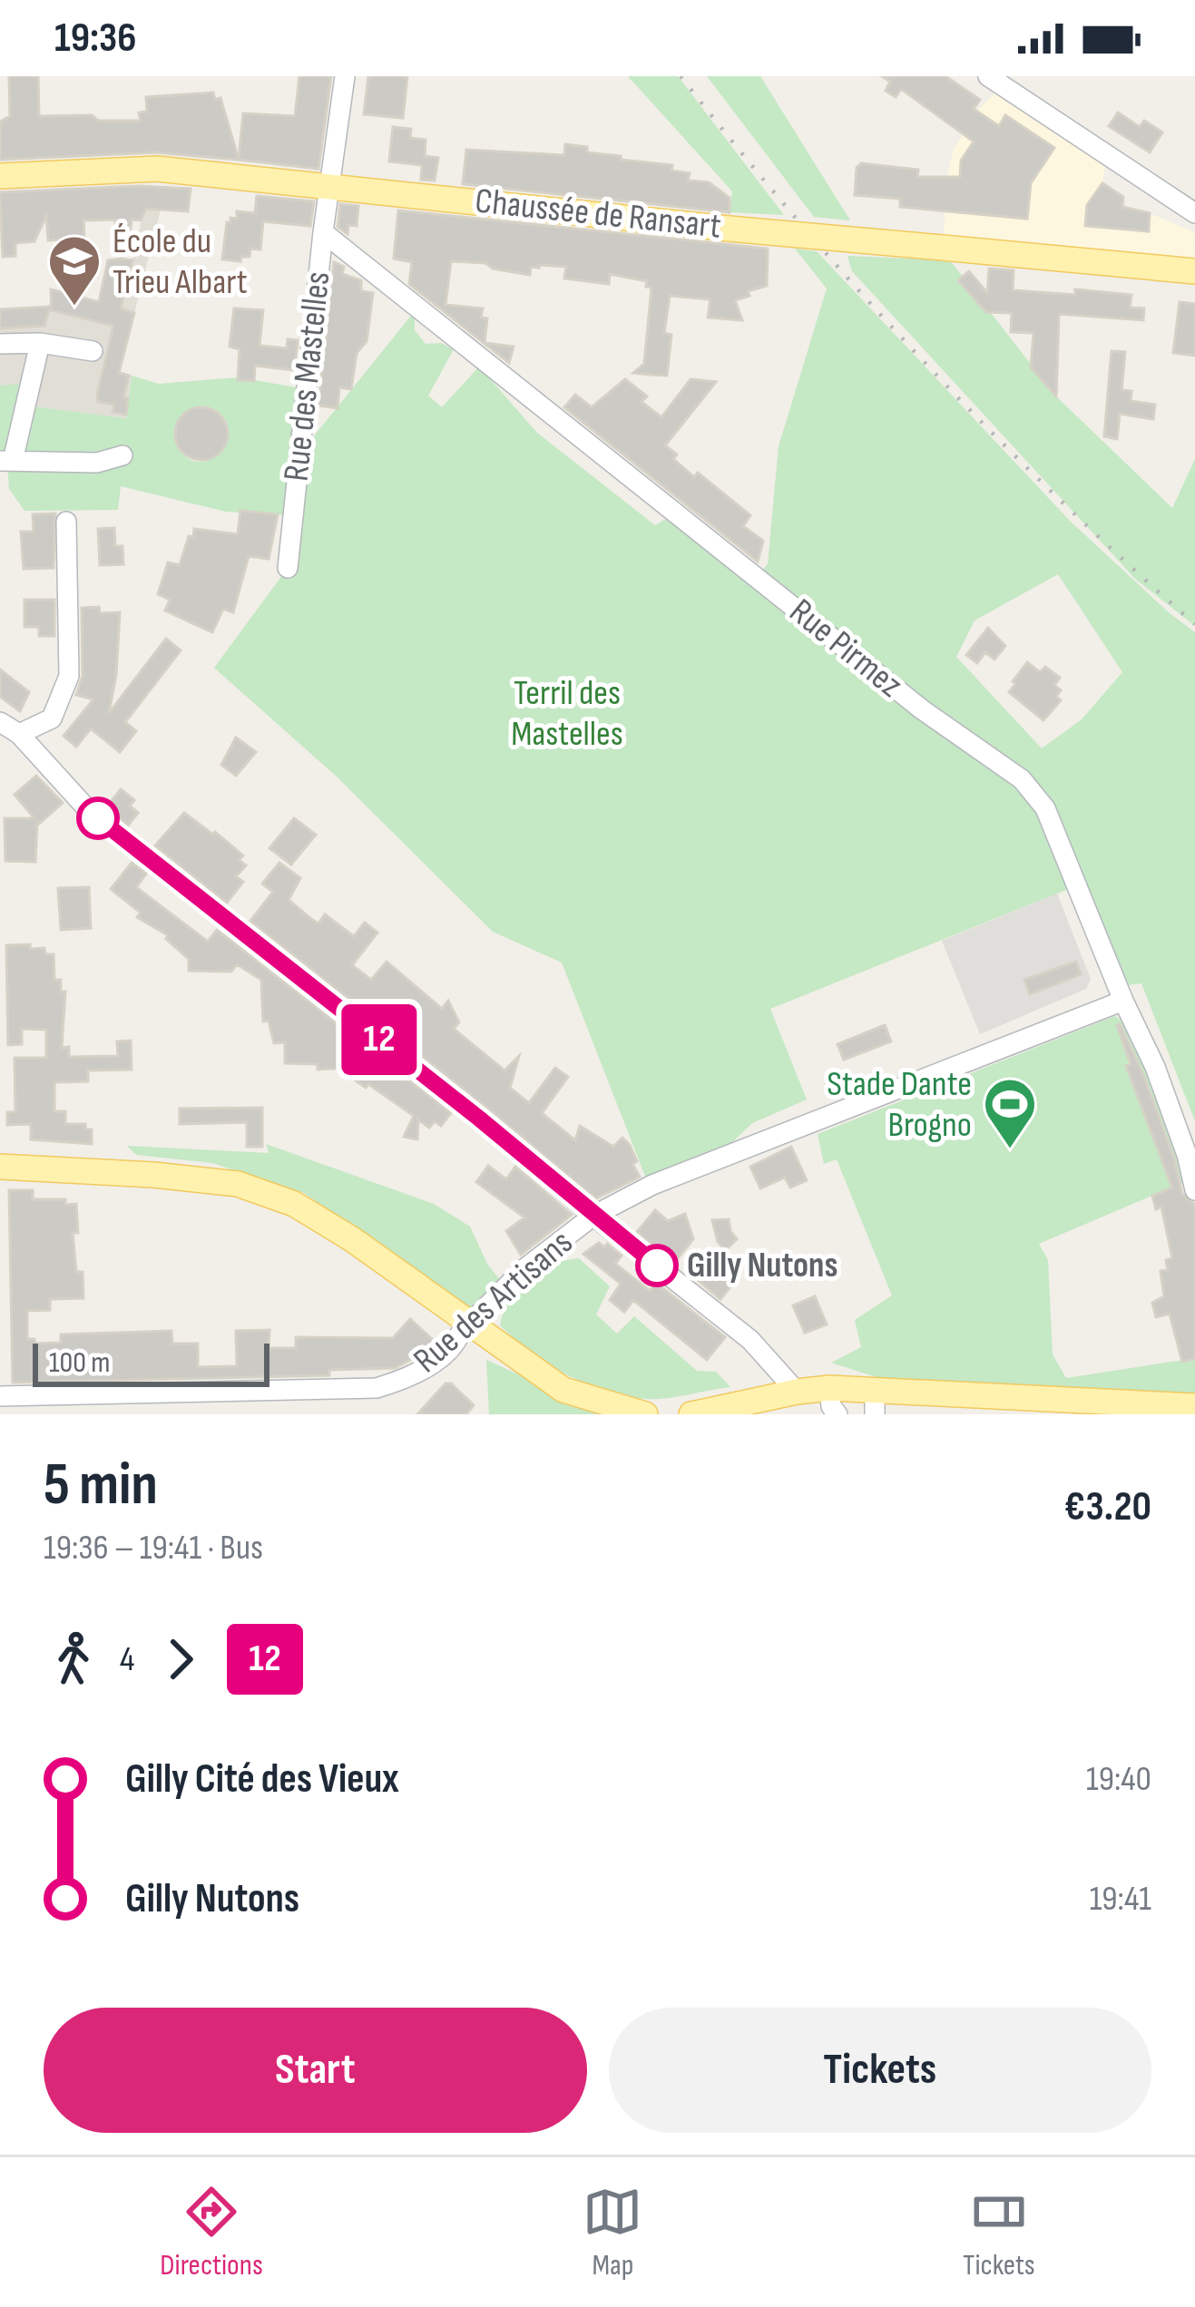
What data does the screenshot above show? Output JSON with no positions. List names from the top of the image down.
{
  "streets": {
    "main road": ["Chaussée de Ransart"],
    "street": ["Rue des Mastelles", "Rue Pirmez", "Rue des Artisans"]
  },
  "crossings": [
    ["Chaussée de Ransart", "Rue des Mastelles"],
    ["Rue des Mastelles", "Rue Pirmez"],
    ["Rue Pirmez", "Rue des Artisans"]
  ],
  "parks": ["Terril des Mastelles"],
  "places": {
    "school or university": ["École du Trieu Albart"],
    "sports": ["Stade Dante Brogno"],
    "other": ["Gilly Nutons"]
  },
  "lines": ["bus line 12"],
  "scale_bar": "100 m",
  "page": {
    "status": "19:36",
    "on_map": "12",
    "scale": "100 m",
    "heading": ["5 min", "19:36 – 19:41 · Bus", "€3.20"],
    "legs": ["4", "12"],
    "list": [
      {
        "name": "Gilly Cité des Vieux",
        "value": "19:40"
      },
      {
        "name": "Gilly Nutons",
        "value": "19:41"
      }
    ],
    "buttons": ["Start", "Tickets"],
    "tabs": ["Directions", "Map", "Tickets"]
  }
}
